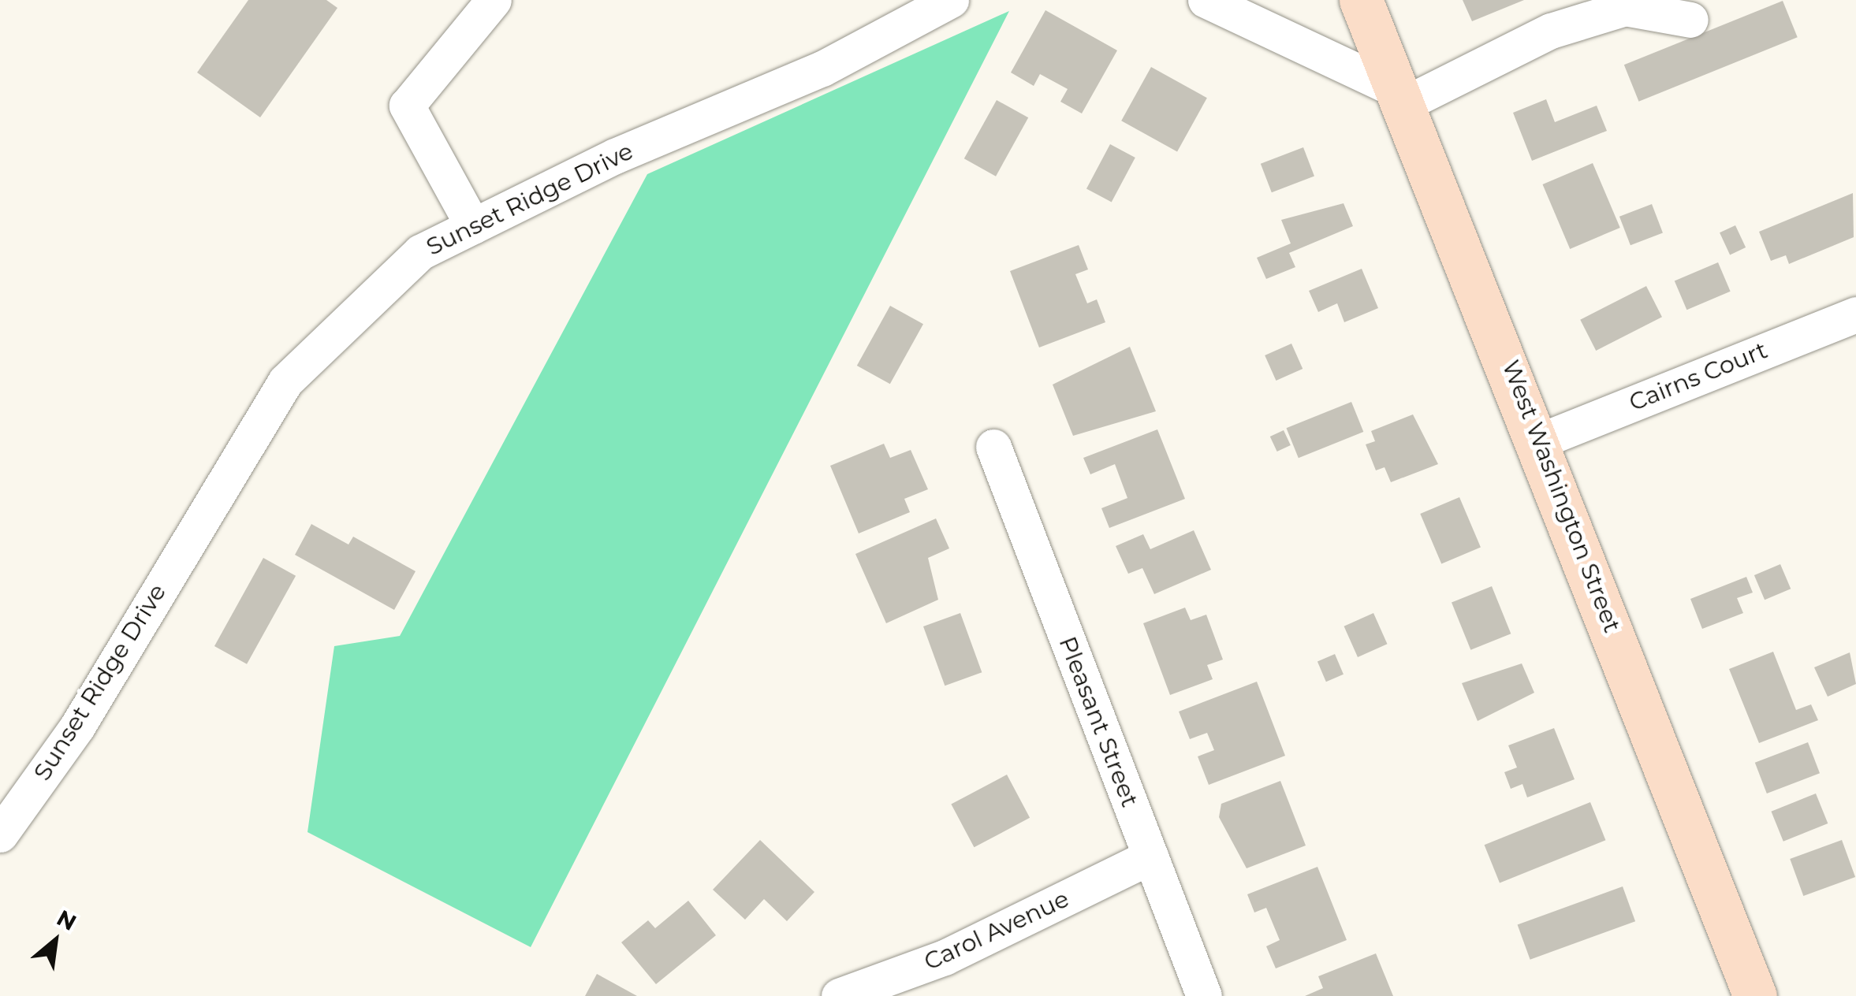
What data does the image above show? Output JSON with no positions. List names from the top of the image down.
{
  "streets": {
    "main road": ["West Washington Street"],
    "street": [
      "Sunset Ridge Drive",
      "Cairns Court",
      "Pleasant Street",
      "Carol Avenue"
    ]
  },
  "crossings": [
    ["Cairns Court", "West Washington Street"],
    ["Pleasant Street", "Carol Avenue"]
  ],
  "north": "top right"
}
